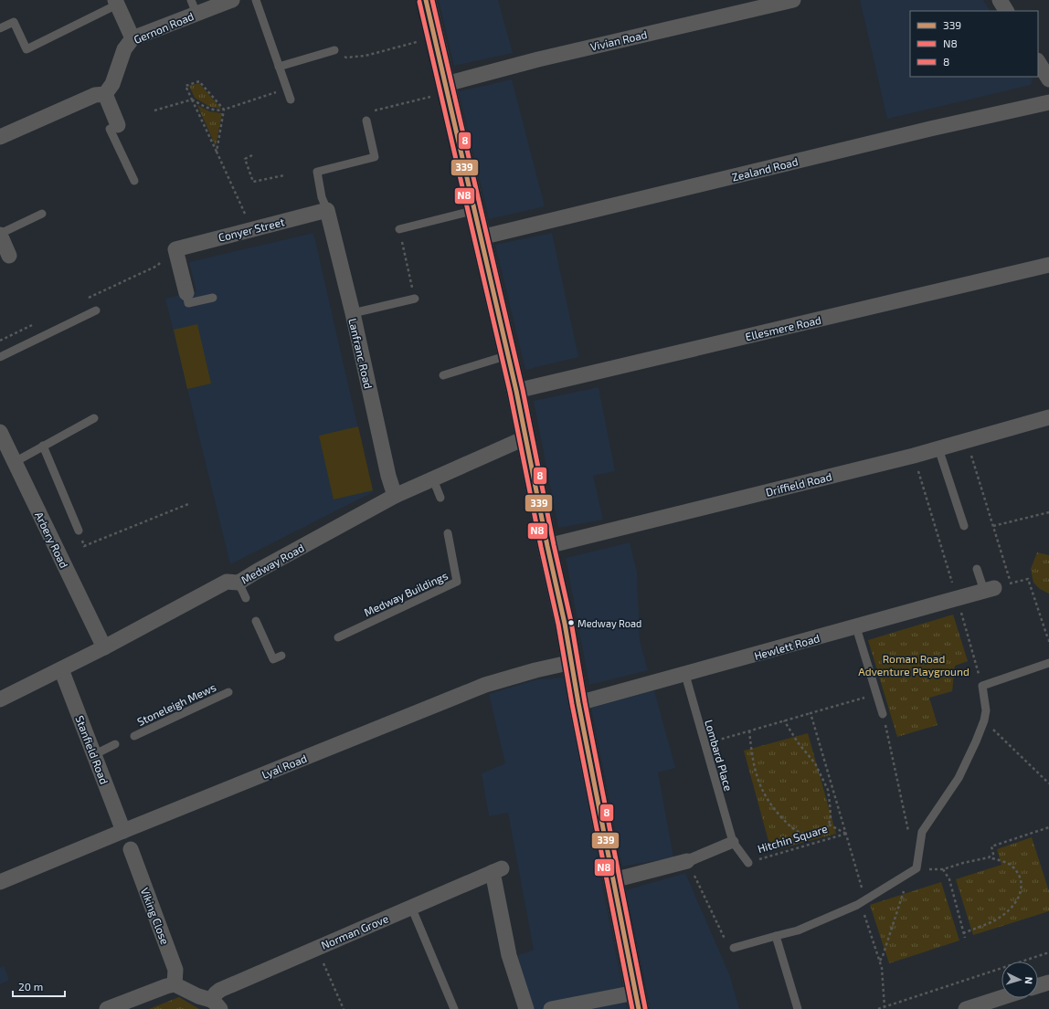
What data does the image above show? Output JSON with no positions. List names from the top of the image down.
{
  "streets": {
    "street": [
      "Gernon Road",
      "Vivian Road",
      "Zealand Road",
      "Conyer Street",
      "Ellesmere Road",
      "Lanfranc Road",
      "Driffield Road",
      "Arbery Road",
      "Medway Road",
      "Hewlett Road",
      "Stanfield Road",
      "Lyal Road",
      "Viking Close",
      "Norman Grove"
    ],
    "lane": [
      "Medway Buildings",
      "Stoneleigh Mews",
      "Lombard Place",
      "Hitchin Square"
    ]
  },
  "crossings": [
    ["Conyer Street", "Lanfranc Road"],
    ["Lanfranc Road", "Medway Road"],
    ["Arbery Road", "Medway Road"],
    ["Medway Road", "Stanfield Road"],
    ["Hewlett Road", "Lombard Place"],
    ["Stanfield Road", "Lyal Road"],
    ["Lombard Place", "Hitchin Square"]
  ],
  "parks": ["Roman Road Adventure Playground"],
  "places": ["Medway Road"],
  "lines": ["transit line 339", "transit line 8", "transit line N8"],
  "legend": ["339", "N8", "8"],
  "scale_bar": "20 m",
  "north": "right"
}
